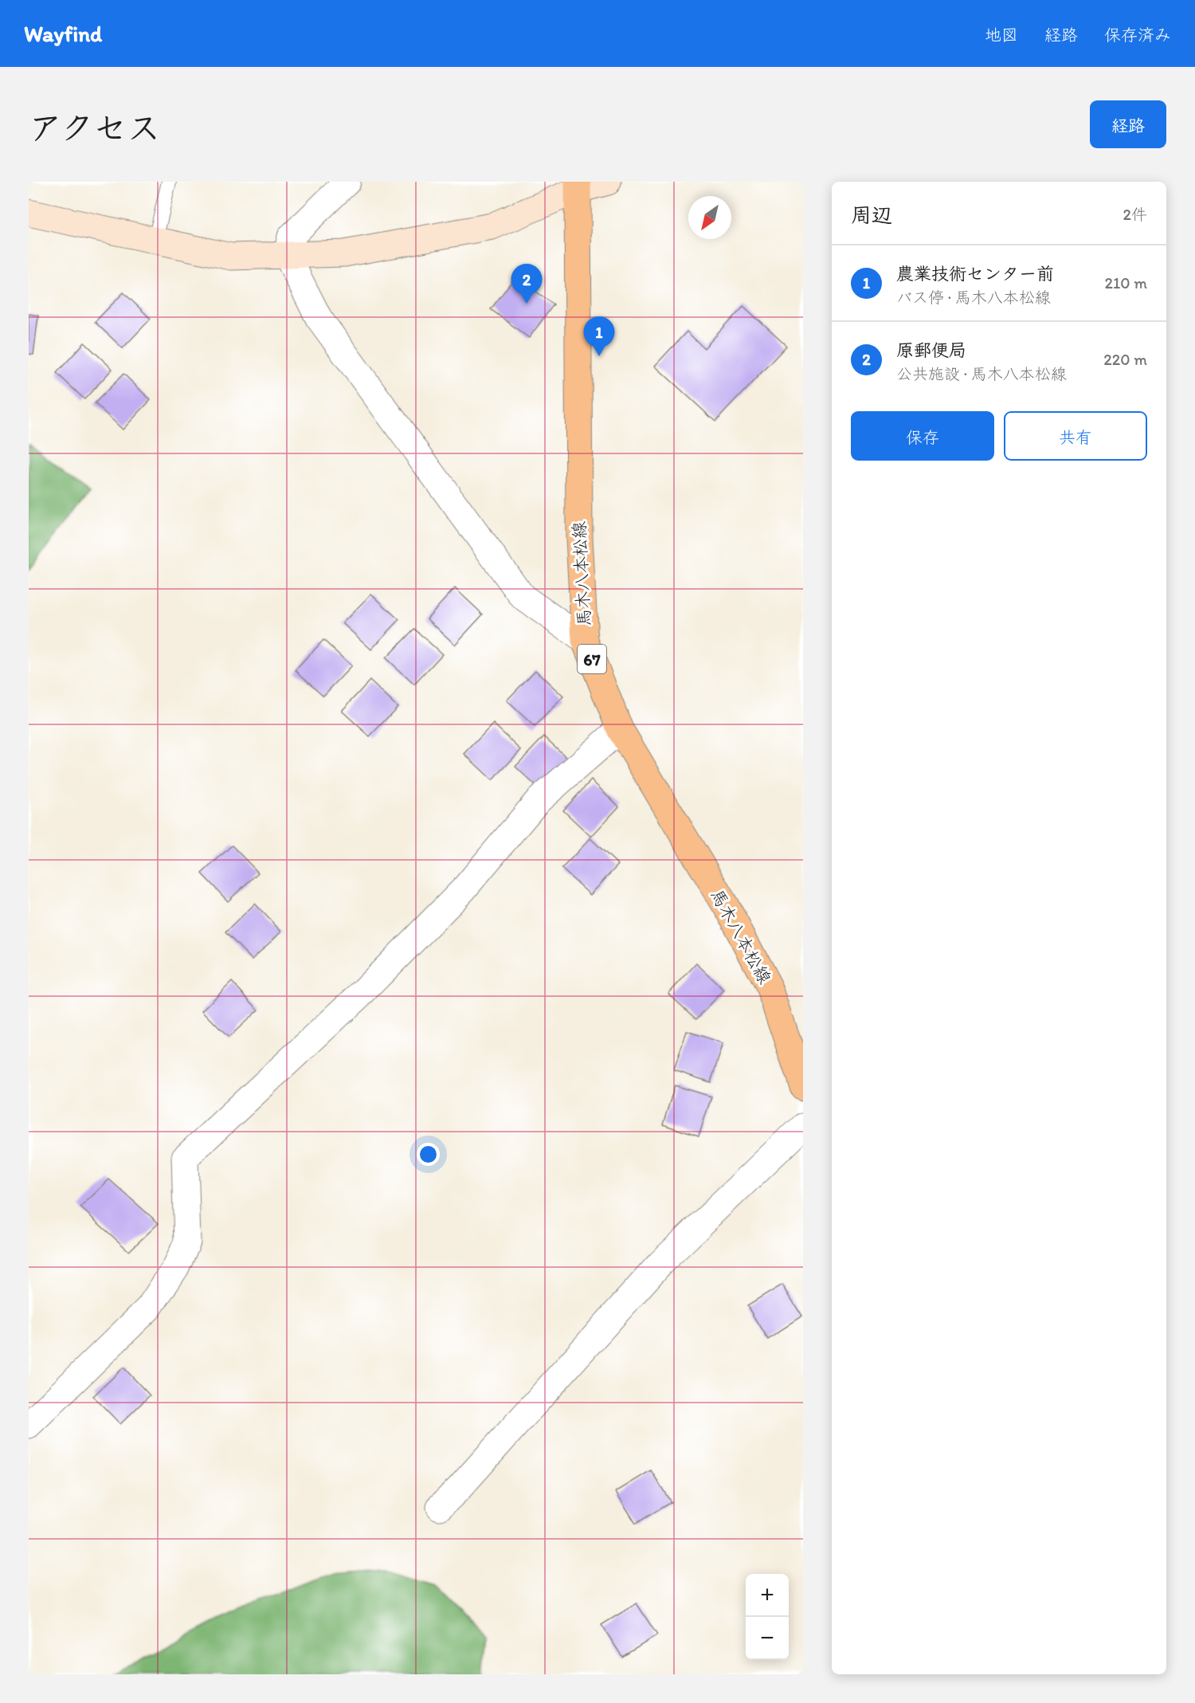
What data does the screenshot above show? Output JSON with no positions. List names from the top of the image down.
{
  "streets": {
    "main road": ["馬木八本松線", "67"]
  },
  "north": "bottom left",
  "page": {
    "header": "Wayfind",
    "nav": ["地図", "経路", "保存済み"],
    "title": "アクセス",
    "buttons": [
      "経路",
      ["保存", "共有"]
    ],
    "heading": ["周辺", "2件"],
    "list": [
      {
        "mark": "1",
        "name": "農業技術センター前",
        "note": "バス停 · 馬木八本松線",
        "value": "210 m"
      },
      {
        "mark": "2",
        "name": "原郵便局",
        "note": "公共施設 · 馬木八本松線",
        "value": "220 m"
      }
    ],
    "pins": ["2", "1"],
    "map_buttons": ["+", "−"]
  }
}
